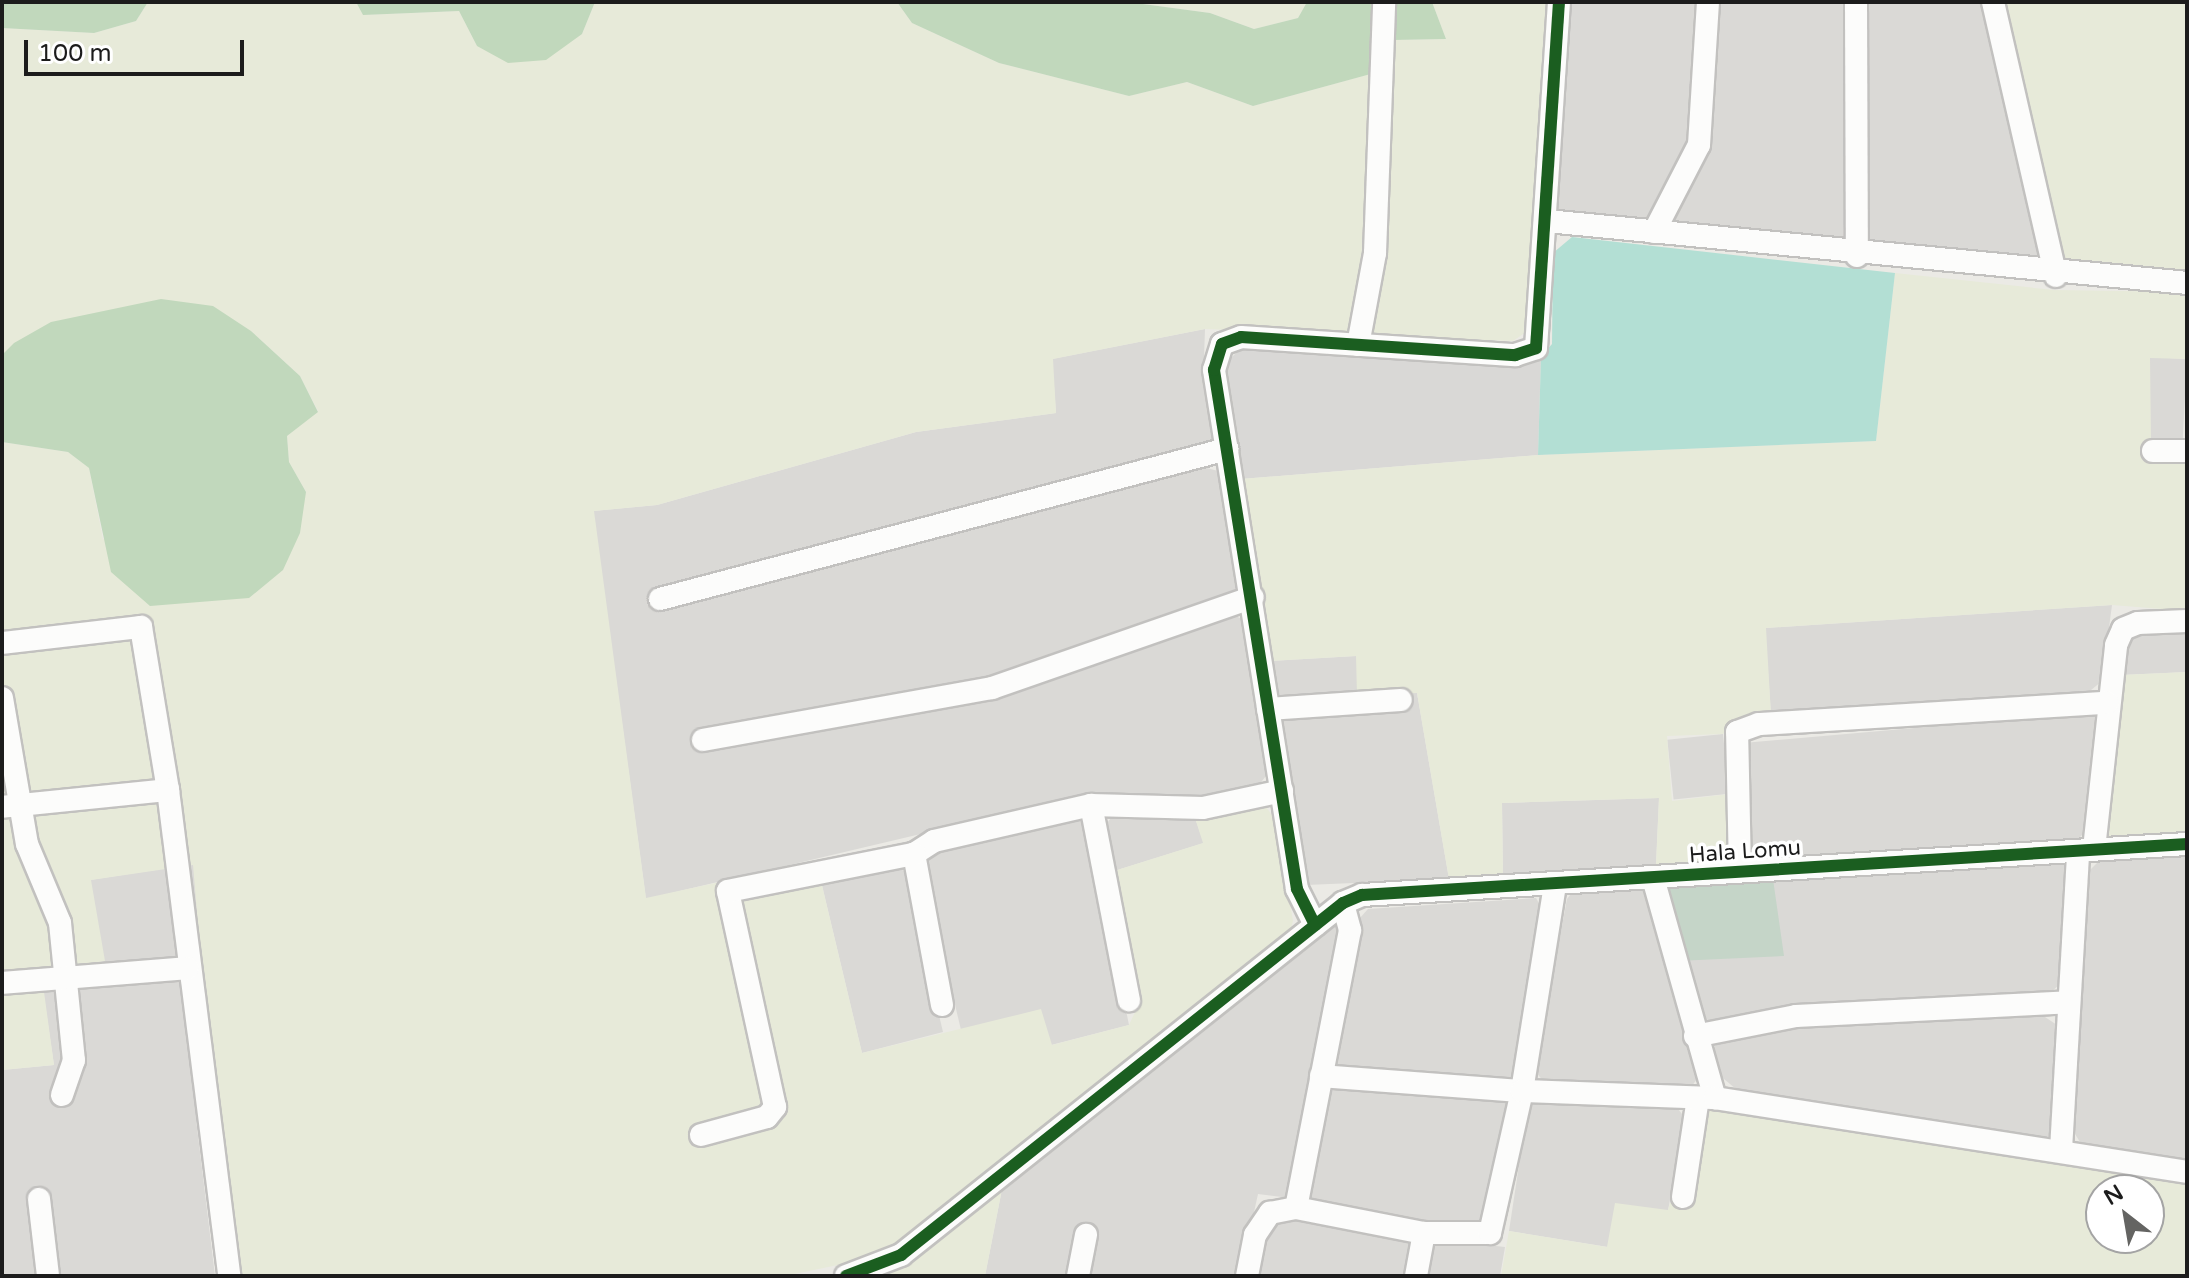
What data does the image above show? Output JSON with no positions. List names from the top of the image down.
{
  "streets": {
    "street": ["Hala Lomu"]
  },
  "scale_bar": "100 m",
  "north": "top left"
}
